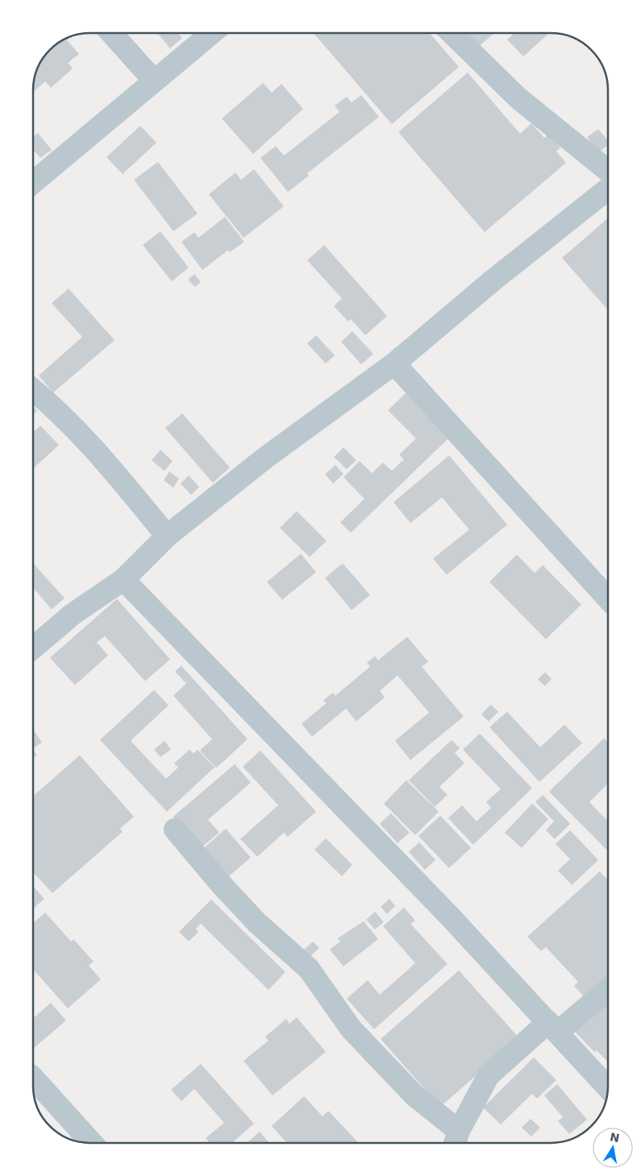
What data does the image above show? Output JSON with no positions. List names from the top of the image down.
{
  "north": "top"
}
